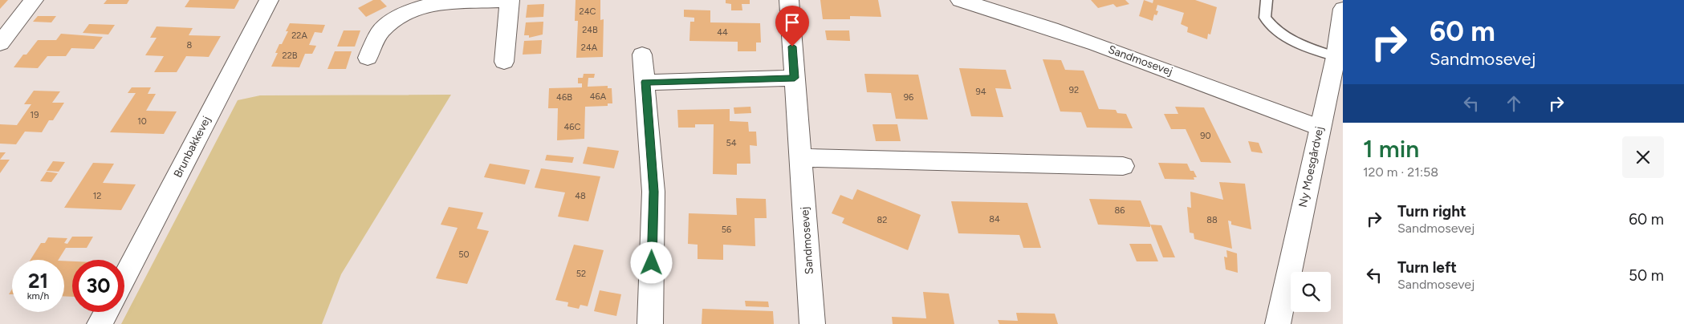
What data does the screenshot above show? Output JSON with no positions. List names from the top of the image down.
{
  "streets": {
    "street": ["Sandmosevej", "Brunbakkevej", "Ny Moesgårdvej"]
  },
  "crossings": [
    ["Sandmosevej", "Ny Moesgårdvej"]
  ],
  "house_numbers": [
    "24C",
    "24B",
    "44",
    "22A",
    "8",
    "24A",
    "22B",
    "92",
    "94",
    "46A",
    "46B",
    "96",
    "19",
    "10",
    "46C",
    "90",
    "54",
    "12",
    "48",
    "86",
    "84",
    "82",
    "88",
    "56",
    "50",
    "52"
  ],
  "page": {
    "turn": ["60 m", "Sandmosevej"],
    "heading": ["1 min", "120 m · 21:58"],
    "list": [
      {
        "name": "Turn right",
        "note": "Sandmosevej",
        "value": "60 m"
      },
      {
        "name": "Turn left",
        "note": "Sandmosevej",
        "value": "50 m"
      }
    ],
    "speed": "21 km/h",
    "limit": "30"
  }
}
